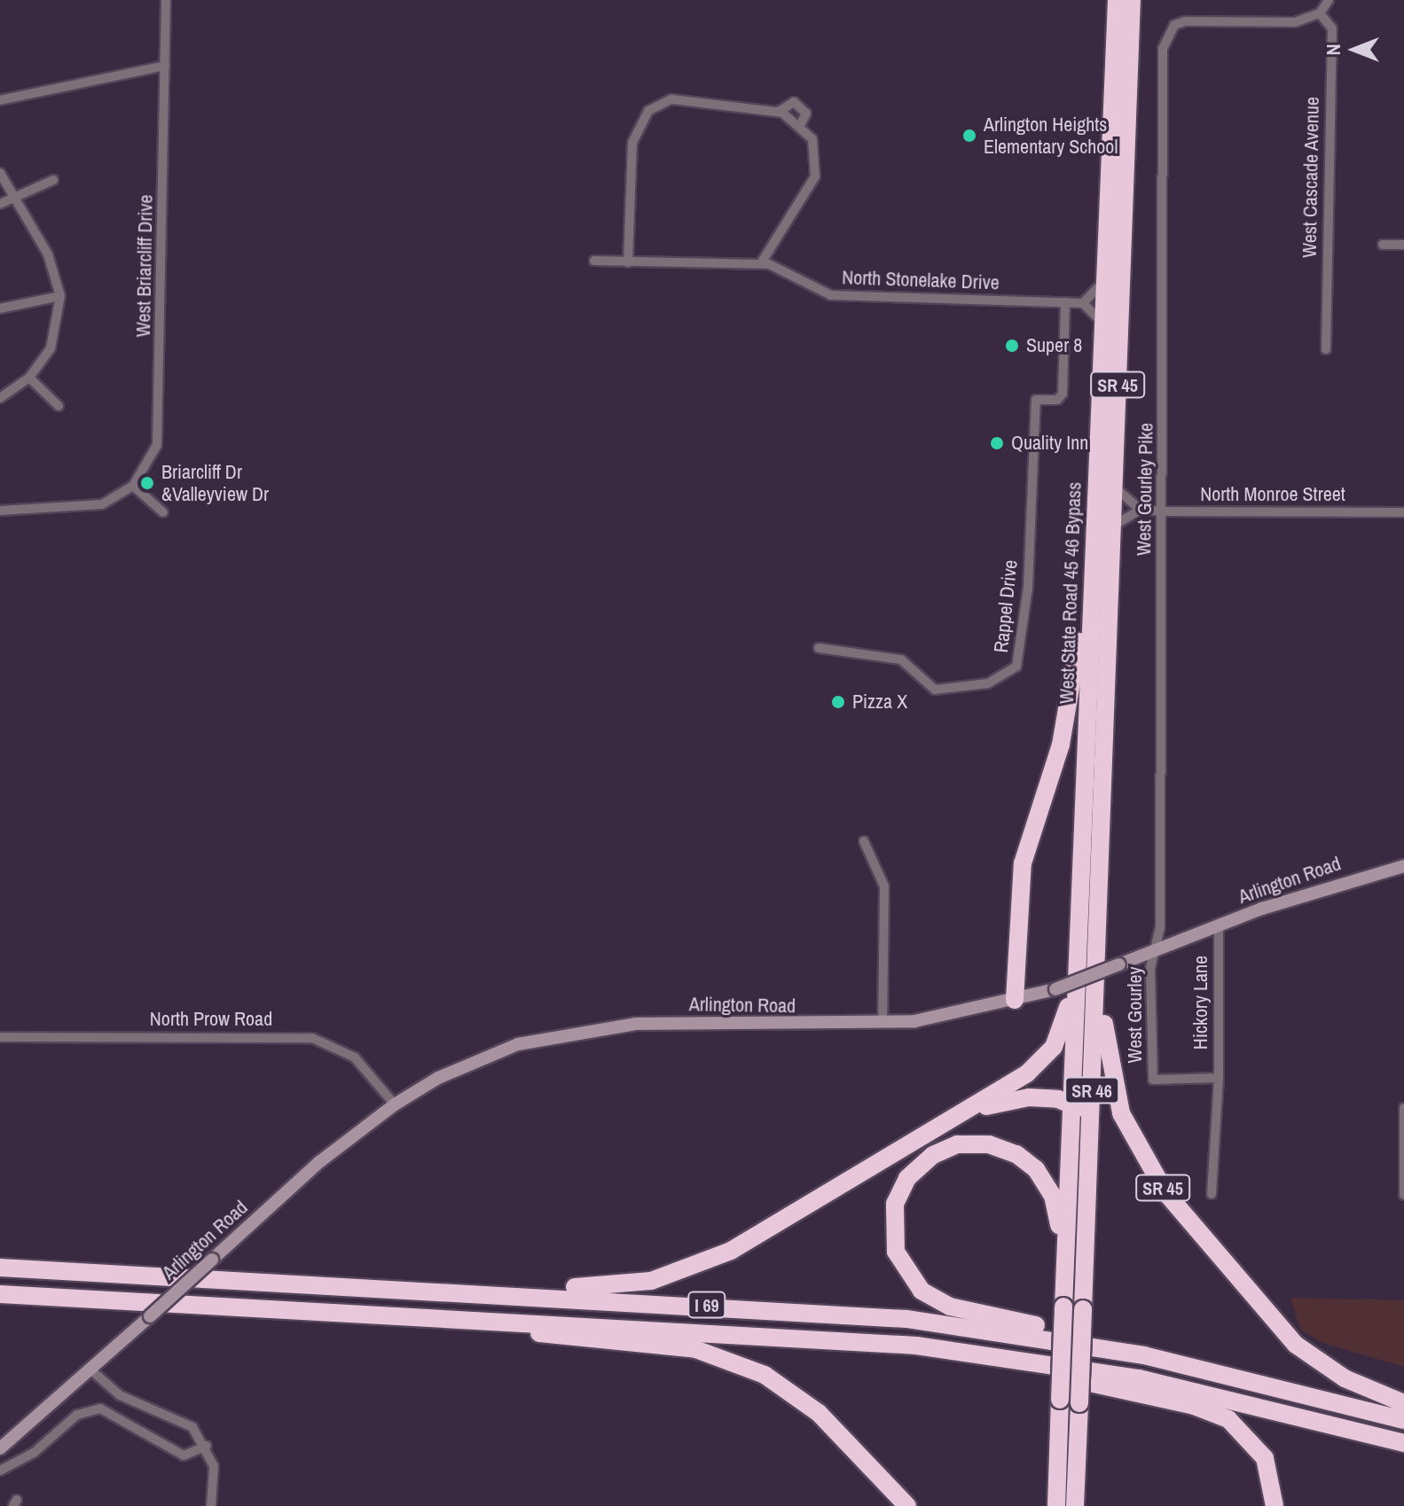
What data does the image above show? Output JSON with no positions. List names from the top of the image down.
{
  "streets": {
    "highway": [
      "SR 45",
      "West State Road 45 46 Bypass",
      "SR 46",
      "I 69"
    ],
    "street": [
      "West Cascade Avenue",
      "West Briarcliff Drive",
      "North Stonelake Drive",
      "West Gourley Pike",
      "North Monroe Street",
      "Rappel Drive",
      "Arlington Road",
      "Hickory Lane",
      "West Gourley",
      "North Prow Road"
    ]
  },
  "crossings": [
    ["West Cascade Avenue", "West Gourley Pike"],
    ["North Stonelake Drive", "Rappel Drive"],
    ["SR 45", "West State Road 45 46 Bypass"],
    ["SR 45", "SR 46"],
    ["West Gourley Pike", "North Monroe Street"],
    ["West Gourley Pike", "Arlington Road"],
    ["West Gourley Pike", "West Gourley"],
    ["West State Road 45 46 Bypass", "SR 46"],
    ["Arlington Road", "Hickory Lane"],
    ["Arlington Road", "West Gourley"],
    ["Arlington Road", "North Prow Road"],
    ["Hickory Lane", "West Gourley"]
  ],
  "places": [
    "Arlington Heights Elementary School",
    "Super 8",
    "Quality Inn",
    "Briarcliff Dr &Valleyview Dr",
    "Pizza X"
  ],
  "north": "left"
}
